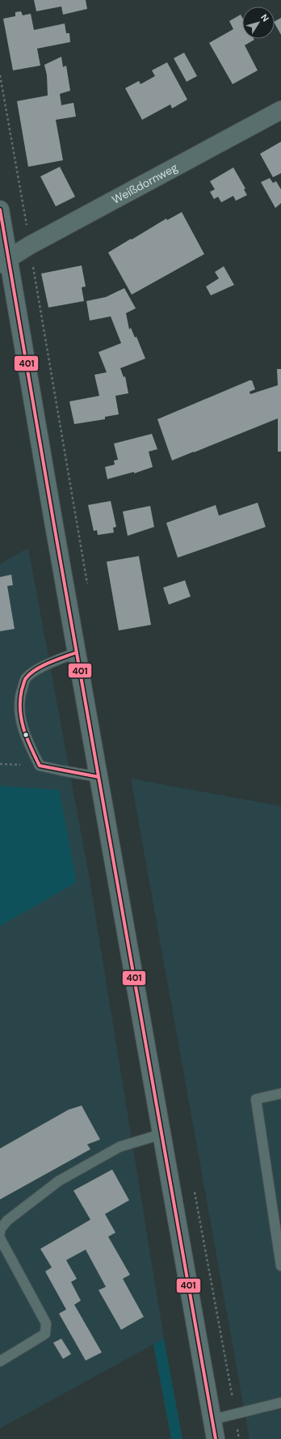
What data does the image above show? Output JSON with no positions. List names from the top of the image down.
{
  "streets": {
    "street": ["Weißdornweg"]
  },
  "lines": ["transit line 401"],
  "north": "top right"
}
